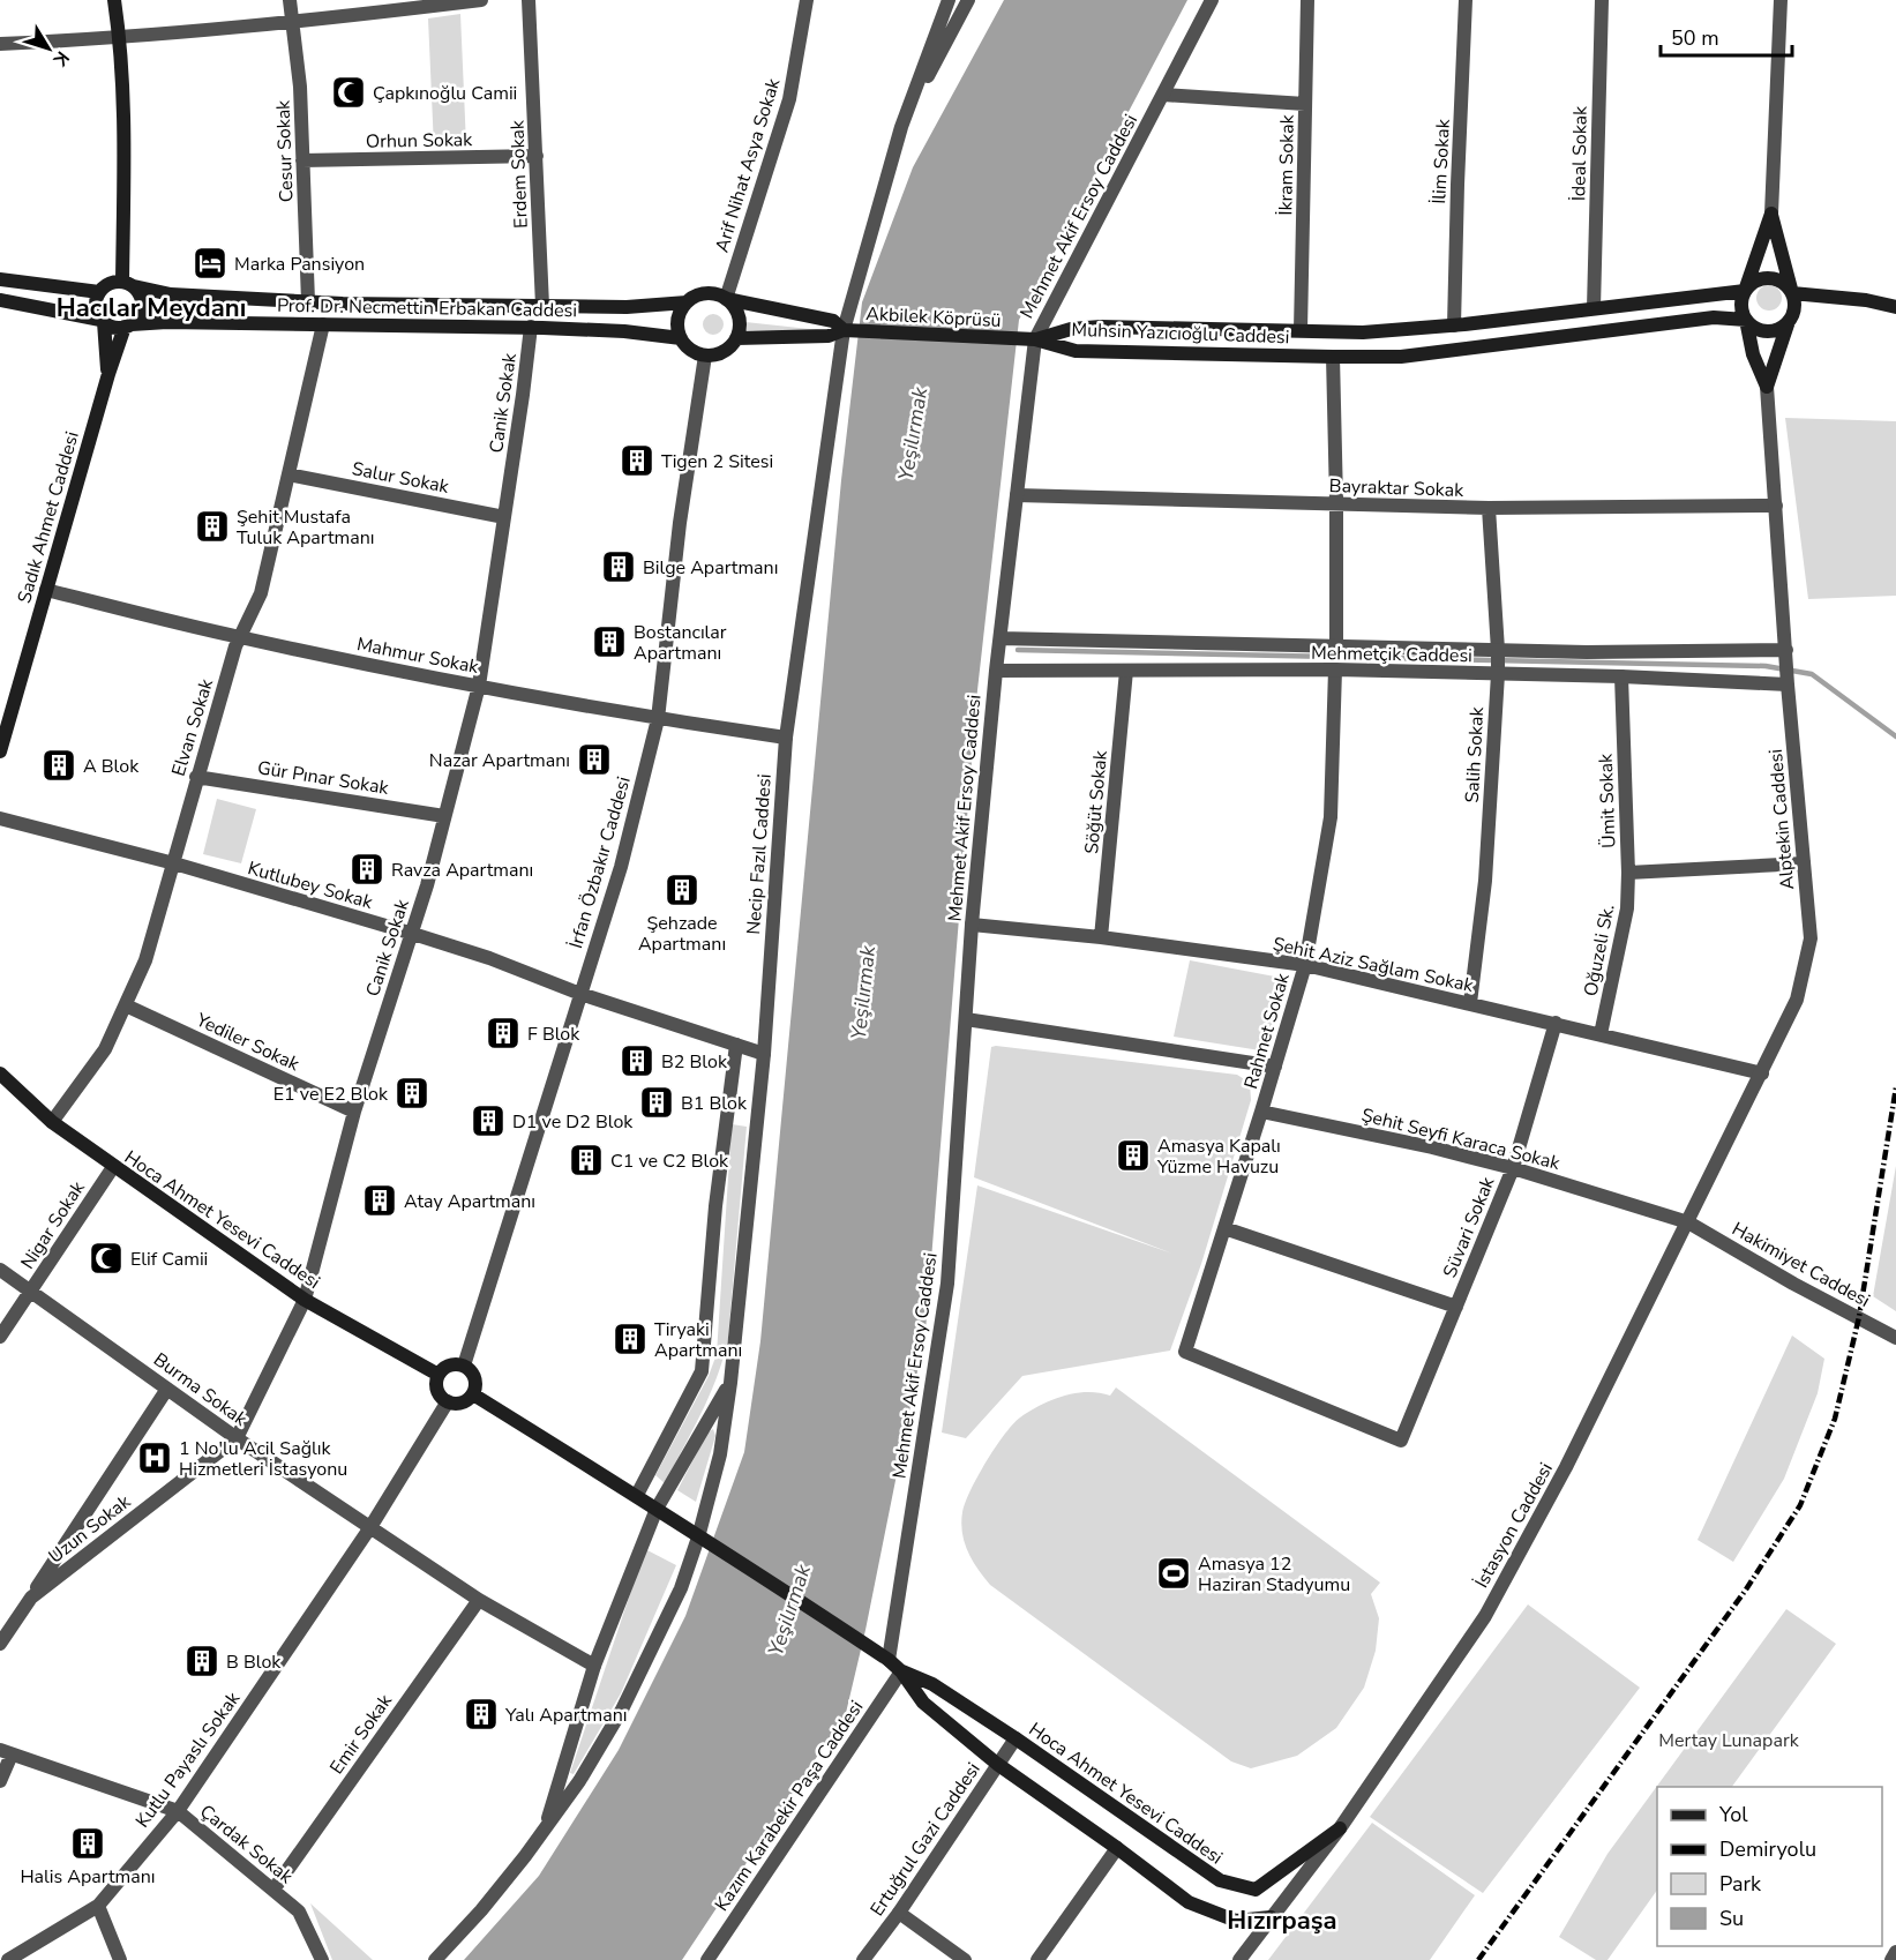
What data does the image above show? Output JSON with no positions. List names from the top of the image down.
{
  "streets": {
    "main road": [
      "Prof. Dr. Necmettin Erbakan Caddesi",
      "Akbilek Köprüsü",
      "Muhsin Yazıcıoğlu Caddesi",
      "Sadık Ahmet Caddesi",
      "Hoca Ahmet Yesevi Caddesi"
    ],
    "street": [
      "Orhun Sokak",
      "Cesur Sokak",
      "İdeal Sokak",
      "İlim Sokak",
      "Arif Nihat Asya Sokak",
      "İkram Sokak",
      "Erdem Sokak",
      "Mehmet Akif Ersoy Caddesi",
      "Canik Sokak",
      "Salur Sokak",
      "Bayraktar Sokak",
      "Mehmetçik Caddesi",
      "Mahmur Sokak",
      "Elvan Sokak",
      "Salih Sokak",
      "Gür Pınar Sokak",
      "Ümit Sokak",
      "Söğüt Sokak",
      "Alptekin Caddesi",
      "Necip Fazıl Caddesi",
      "İrfan Özbakır Caddesi",
      "Kutlubey Sokak",
      "Oğuzeli Sk.",
      "Şehit Aziz Sağlam Sokak",
      "Rahmet Sokak",
      "Yediler Sokak",
      "Şehit Seyfi Karaca Sokak",
      "Nigar Sokak",
      "Süvari Sokak",
      "Hakimiyet Caddesi",
      "Burma Sokak",
      "İstasyon Caddesi",
      "Uzun Sokak",
      "Emir Sokak",
      "Kutlu Payaslı Sokak",
      "Kazım Karabekir Paşa Caddesi",
      "Ertuğrul Gazi Caddesi",
      "Çardak Sokak"
    ]
  },
  "crossings": [
    ["Orhun Sokak", "Cesur Sokak"],
    ["Orhun Sokak", "Erdem Sokak"],
    ["Cesur Sokak", "Prof. Dr. Necmettin Erbakan Caddesi"],
    ["İdeal Sokak", "Muhsin Yazıcıoğlu Caddesi"],
    ["İlim Sokak", "Muhsin Yazıcıoğlu Caddesi"],
    ["Arif Nihat Asya Sokak", "Prof. Dr. Necmettin Erbakan Caddesi"],
    ["Arif Nihat Asya Sokak", "İrfan Özbakır Caddesi"],
    ["İkram Sokak", "Muhsin Yazıcıoğlu Caddesi"],
    ["Erdem Sokak", "Prof. Dr. Necmettin Erbakan Caddesi"],
    ["Mehmet Akif Ersoy Caddesi", "Akbilek Köprüsü"],
    ["Mehmet Akif Ersoy Caddesi", "Muhsin Yazıcıoğlu Caddesi"],
    ["Mehmet Akif Ersoy Caddesi", "Bayraktar Sokak"],
    ["Mehmet Akif Ersoy Caddesi", "Mehmetçik Caddesi"],
    ["Mehmet Akif Ersoy Caddesi", "Şehit Aziz Sağlam Sokak"],
    ["Mehmet Akif Ersoy Caddesi", "Hoca Ahmet Yesevi Caddesi"],
    ["Prof. Dr. Necmettin Erbakan Caddesi", "Canik Sokak"],
    ["Prof. Dr. Necmettin Erbakan Caddesi", "Sadık Ahmet Caddesi"],
    ["Prof. Dr. Necmettin Erbakan Caddesi", "Elvan Sokak"],
    ["Prof. Dr. Necmettin Erbakan Caddesi", "İrfan Özbakır Caddesi"],
    ["Akbilek Köprüsü", "Muhsin Yazıcıoğlu Caddesi"],
    ["Akbilek Köprüsü", "Necip Fazıl Caddesi"],
    ["Canik Sokak", "Salur Sokak"],
    ["Canik Sokak", "Mahmur Sokak"],
    ["Canik Sokak", "Gür Pınar Sokak"],
    ["Canik Sokak", "Kutlubey Sokak"],
    ["Canik Sokak", "Yediler Sokak"],
    ["Canik Sokak", "Hoca Ahmet Yesevi Caddesi"],
    ["Canik Sokak", "Burma Sokak"],
    ["Canik Sokak", "Uzun Sokak"],
    ["Salur Sokak", "Elvan Sokak"],
    ["Bayraktar Sokak", "Salih Sokak"],
    ["Bayraktar Sokak", "Alptekin Caddesi"],
    ["Sadık Ahmet Caddesi", "Mahmur Sokak"],
    ["Mehmetçik Caddesi", "Salih Sokak"],
    ["Mehmetçik Caddesi", "Ümit Sokak"],
    ["Mehmetçik Caddesi", "Söğüt Sokak"],
    ["Mehmetçik Caddesi", "Alptekin Caddesi"],
    ["Mehmetçik Caddesi", "Rahmet Sokak"],
    ["Mahmur Sokak", "Elvan Sokak"],
    ["Mahmur Sokak", "Necip Fazıl Caddesi"],
    ["Mahmur Sokak", "İrfan Özbakır Caddesi"],
    ["Elvan Sokak", "Gür Pınar Sokak"],
    ["Elvan Sokak", "Kutlubey Sokak"],
    ["Elvan Sokak", "Yediler Sokak"],
    ["Elvan Sokak", "Hoca Ahmet Yesevi Caddesi"],
    ["Salih Sokak", "Şehit Aziz Sağlam Sokak"],
    ["Ümit Sokak", "Alptekin Caddesi"],
    ["Ümit Sokak", "Oğuzeli Sk."],
    ["Söğüt Sokak", "Şehit Aziz Sağlam Sokak"],
    ["Alptekin Caddesi", "Şehit Aziz Sağlam Sokak"],
    ["Alptekin Caddesi", "Şehit Seyfi Karaca Sokak"],
    ["Alptekin Caddesi", "Hakimiyet Caddesi"],
    ["Alptekin Caddesi", "İstasyon Caddesi"],
    ["Necip Fazıl Caddesi", "Kutlubey Sokak"],
    ["Necip Fazıl Caddesi", "Hoca Ahmet Yesevi Caddesi"],
    ["Necip Fazıl Caddesi", "Burma Sokak"],
    ["İrfan Özbakır Caddesi", "Kutlubey Sokak"],
    ["İrfan Özbakır Caddesi", "Hoca Ahmet Yesevi Caddesi"],
    ["İrfan Özbakır Caddesi", "Kutlu Payaslı Sokak"],
    ["Oğuzeli Sk.", "Şehit Aziz Sağlam Sokak"],
    ["Şehit Aziz Sağlam Sokak", "Rahmet Sokak"],
    ["Şehit Aziz Sağlam Sokak", "Süvari Sokak"],
    ["Rahmet Sokak", "Şehit Seyfi Karaca Sokak"],
    ["Rahmet Sokak", "Süvari Sokak"],
    ["Şehit Seyfi Karaca Sokak", "Süvari Sokak"],
    ["Şehit Seyfi Karaca Sokak", "Hakimiyet Caddesi"],
    ["Şehit Seyfi Karaca Sokak", "İstasyon Caddesi"],
    ["Hoca Ahmet Yesevi Caddesi", "Nigar Sokak"],
    ["Hoca Ahmet Yesevi Caddesi", "İstasyon Caddesi"],
    ["Hoca Ahmet Yesevi Caddesi", "Kutlu Payaslı Sokak"],
    ["Hoca Ahmet Yesevi Caddesi", "Kazım Karabekir Paşa Caddesi"],
    ["Hoca Ahmet Yesevi Caddesi", "Ertuğrul Gazi Caddesi"],
    ["Nigar Sokak", "Burma Sokak"],
    ["Hakimiyet Caddesi", "İstasyon Caddesi"],
    ["Burma Sokak", "Uzun Sokak"],
    ["Burma Sokak", "Emir Sokak"],
    ["Burma Sokak", "Kutlu Payaslı Sokak"],
    ["Emir Sokak", "Çardak Sokak"],
    ["Kutlu Payaslı Sokak", "Çardak Sokak"]
  ],
  "districts": ["Hacılar Meydanı", "Hızırpaşa"],
  "water": ["Yeşilırmak"],
  "parks": ["Mertay Lunapark"],
  "places": {
    "mosque": ["Çapkınoğlu Camii", "Elif Camii"],
    "hotel": ["Marka Pansiyon"],
    "building": [
      "Tigen 2 Sitesi",
      "Şehit Mustafa Tuluk Apartmanı",
      "Bilge Apartmanı",
      "Bostancılar Apartmanı",
      "Nazar Apartmanı",
      "A Blok",
      "Ravza Apartmanı",
      "Şehzade Apartmanı",
      "F Blok",
      "B2 Blok",
      "E1 ve E2 Blok",
      "B1 Blok",
      "D1 ve D2 Blok",
      "Amasya Kapalı Yüzme Havuzu",
      "C1 ve C2 Blok",
      "Atay Apartmanı",
      "Tiryaki Apartmanı",
      "B Blok",
      "Yalı Apartmanı",
      "Halis Apartmanı"
    ],
    "hospital": ["1 No'lu Acil Sağlık Hizmetleri İstasyonu"],
    "sports": ["Amasya 12 Haziran Stadyumu"]
  },
  "legend": [
    "Yol",
    "Demiryolu",
    "Park",
    "Su"
  ],
  "scale_bar": "50 m",
  "north": "bottom right"
}
